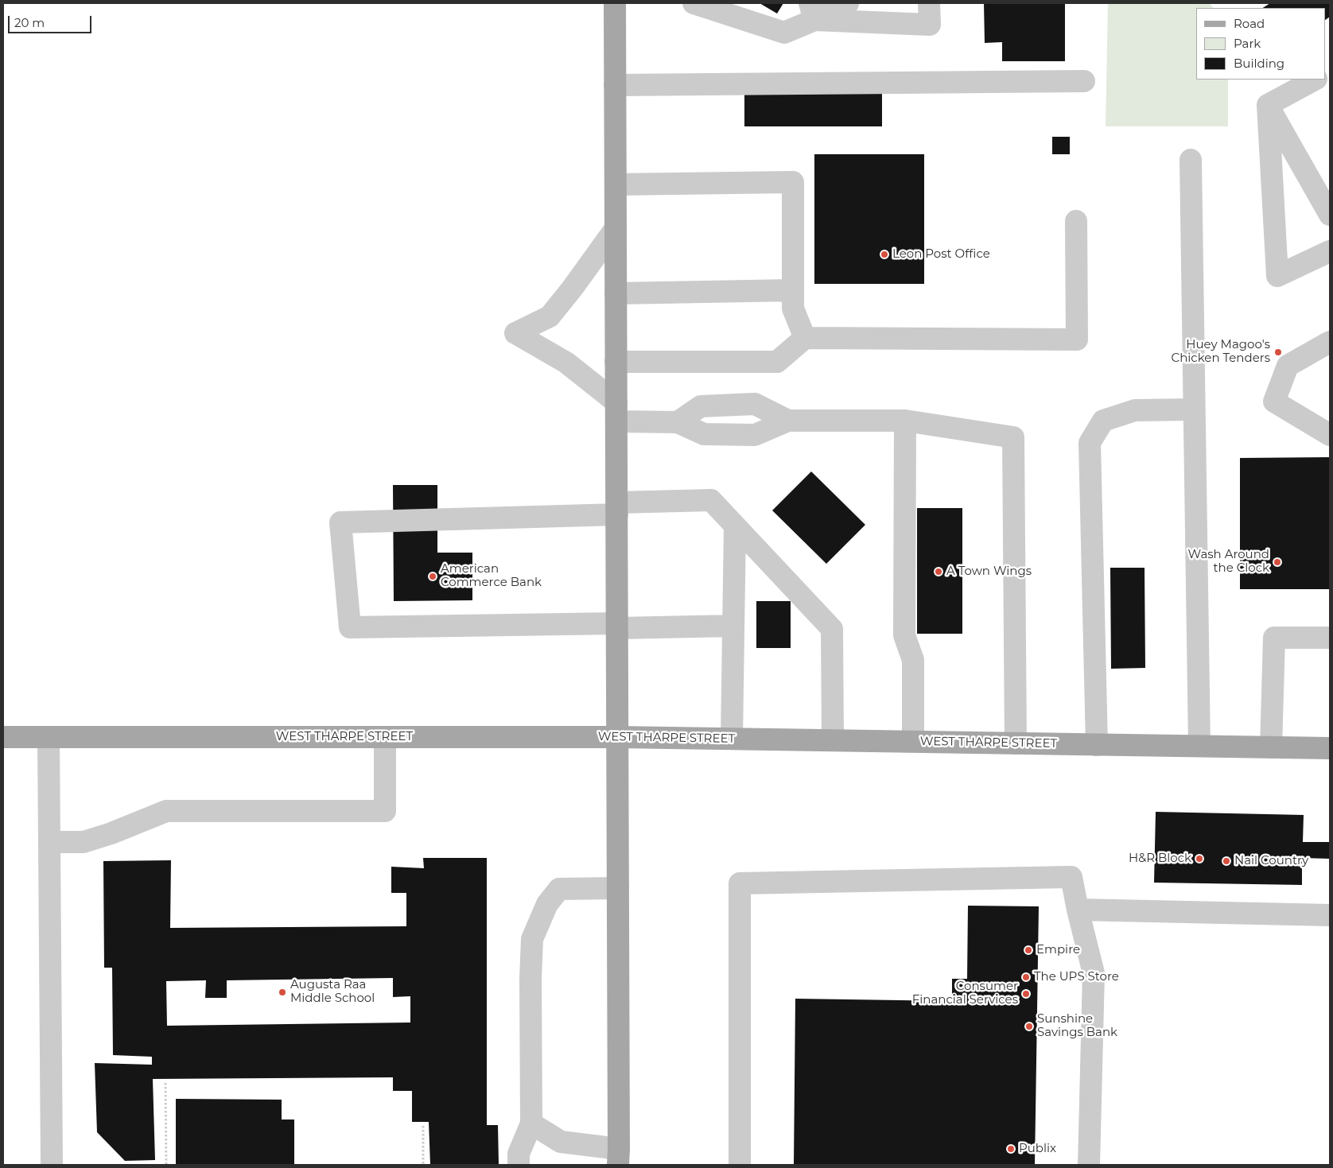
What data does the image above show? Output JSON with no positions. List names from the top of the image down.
{
  "streets": {
    "main road": ["WEST THARPE STREET"]
  },
  "places": [
    "Leon Post Office",
    "Huey Magoo's Chicken Tenders",
    "Wash Around the Clock",
    "A Town Wings",
    "American Commerce Bank",
    "H&R Block",
    "Nail Country",
    "Empire",
    "The UPS Store",
    "Augusta Raa Middle School",
    "Consumer Financial Services",
    "Sunshine Savings Bank",
    "Publix"
  ],
  "legend": ["Road", "Park", "Building"],
  "scale_bar": "20 m"
}
